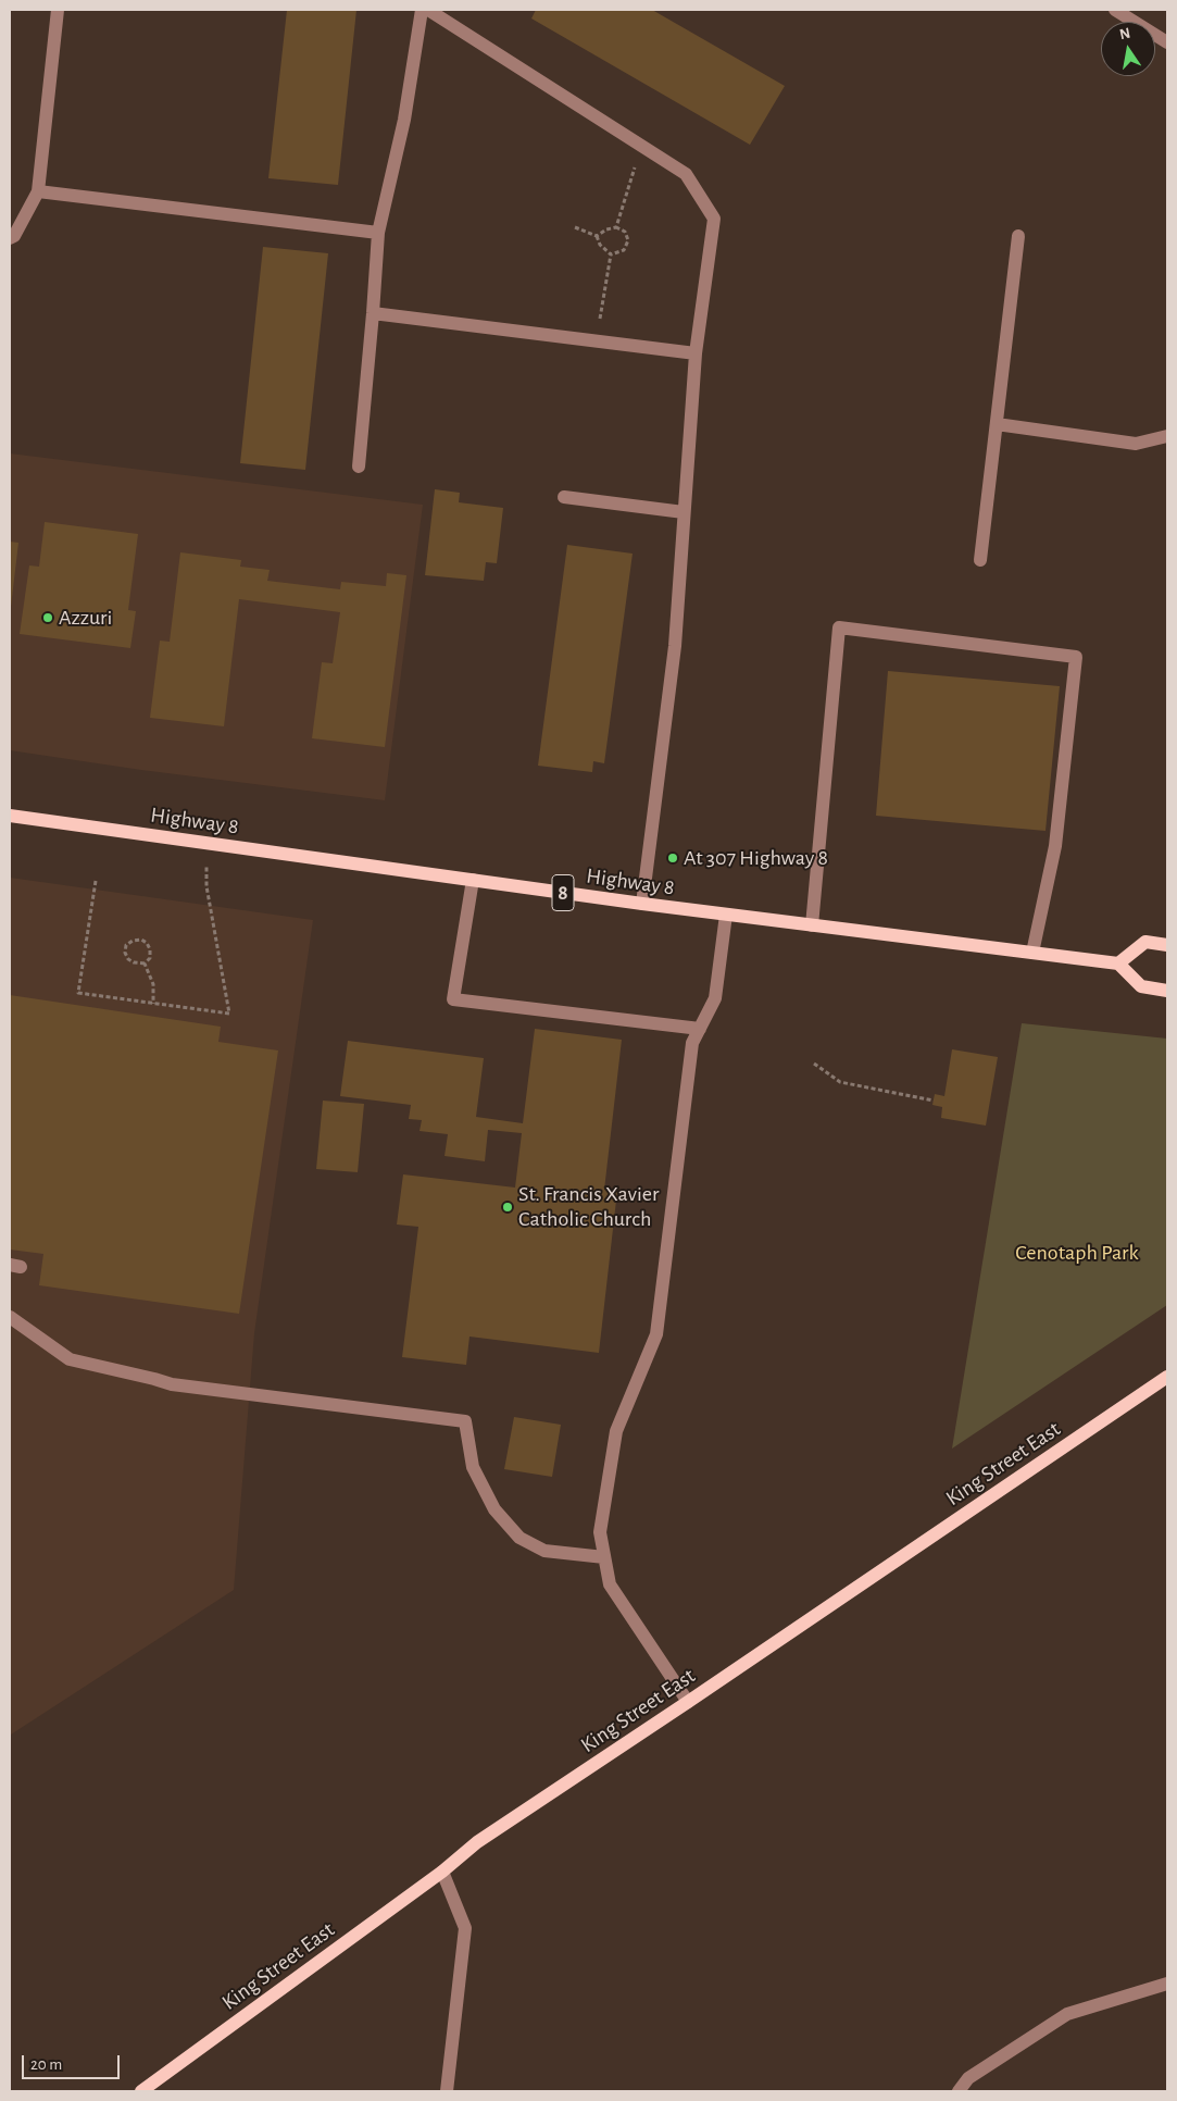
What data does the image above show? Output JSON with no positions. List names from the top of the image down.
{
  "streets": {
    "main road": ["Highway 8", "8", "King Street East"]
  },
  "parks": ["Cenotaph Park"],
  "places": ["Azzuri", "At 307 Highway 8", "St. Francis Xavier Catholic Church"],
  "scale_bar": "20 m",
  "north": "top"
}
